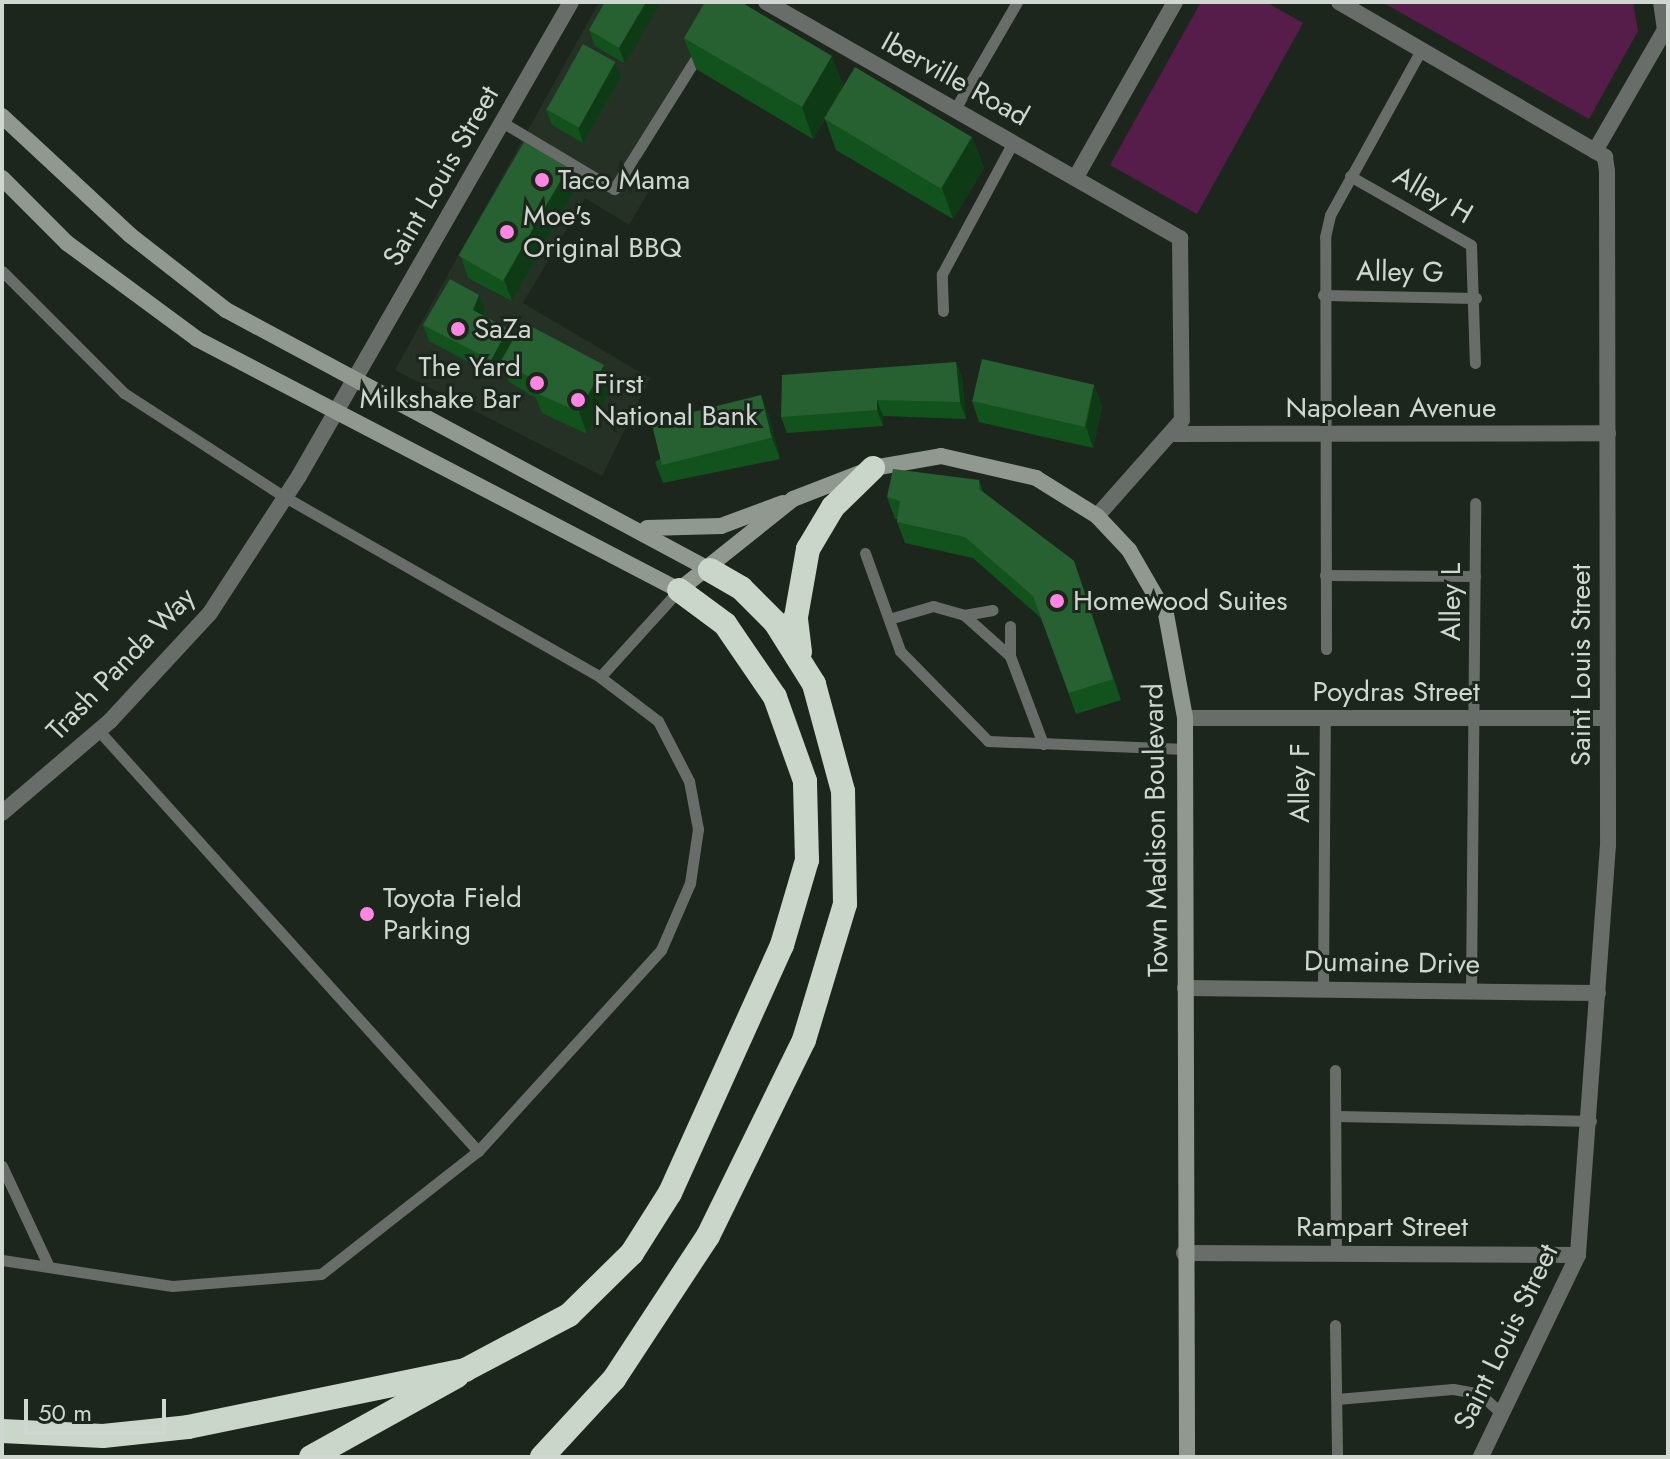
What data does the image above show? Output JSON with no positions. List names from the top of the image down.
{
  "streets": {
    "main road": ["Town Madison Boulevard"],
    "street": [
      "Iberville Road",
      "Saint Louis Street",
      "Napolean Avenue",
      "Trash Panda Way",
      "Poydras Street",
      "Dumaine Drive",
      "Rampart Street"
    ],
    "lane": [
      "Alley H",
      "Alley G",
      "Alley L",
      "Alley F"
    ]
  },
  "crossings": [
    ["Iberville Road", "Napolean Avenue"],
    ["Saint Louis Street", "Napolean Avenue"],
    ["Saint Louis Street", "Trash Panda Way"],
    ["Saint Louis Street", "Poydras Street"],
    ["Saint Louis Street", "Dumaine Drive"],
    ["Saint Louis Street", "Rampart Street"],
    ["Alley H", "Alley G"],
    ["Alley L", "Poydras Street"],
    ["Alley L", "Dumaine Drive"],
    ["Poydras Street", "Alley F"],
    ["Poydras Street", "Town Madison Boulevard"],
    ["Alley F", "Dumaine Drive"],
    ["Town Madison Boulevard", "Dumaine Drive"],
    ["Town Madison Boulevard", "Rampart Street"]
  ],
  "places": [
    "Taco Mama",
    "Moe's Original BBQ",
    "SaZa",
    "The Yard Milkshake Bar",
    "First National Bank",
    "Homewood Suites",
    "Toyota Field Parking"
  ],
  "scale_bar": "50 m"
}
